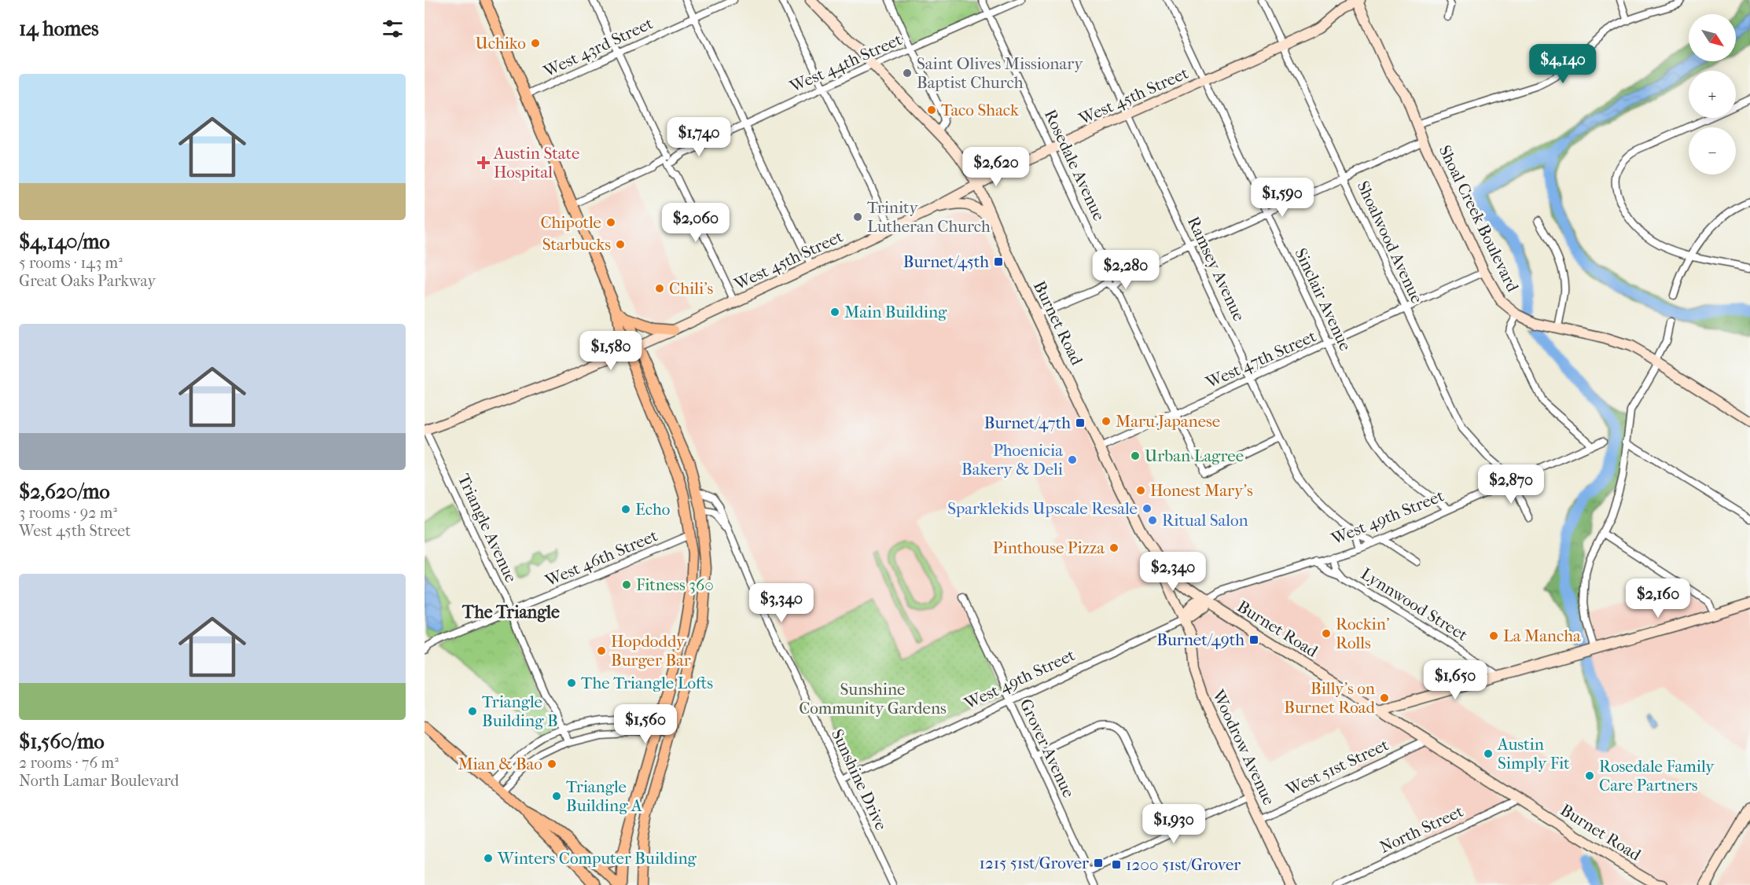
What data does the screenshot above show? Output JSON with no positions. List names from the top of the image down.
{
  "streets": {
    "main road": [
      "West 45th Street",
      "Shoal Creek Boulevard",
      "Burnet Road",
      "West 49th Street",
      "Woodrow Avenue"
    ],
    "street": [
      "West 43rd Street",
      "West 44th Street",
      "Rosedale Avenue",
      "Shoalwood Avenue",
      "Ramsey Avenue",
      "Sinclair Avenue",
      "West 47th Street",
      "Triangle Avenue",
      "West 46th Street",
      "Lynnwood Street",
      "Grover Avenue",
      "West 51st Street",
      "Sunshine Drive",
      "North Street"
    ]
  },
  "crossings": [
    ["West 44th Street", "Rosedale Avenue"],
    ["West 44th Street", "Burnet Road"],
    ["West 45th Street", "Rosedale Avenue"],
    ["West 45th Street", "Shoal Creek Boulevard"],
    ["West 45th Street", "Shoalwood Avenue"],
    ["West 45th Street", "Ramsey Avenue"],
    ["West 45th Street", "Sinclair Avenue"],
    ["West 45th Street", "Burnet Road"],
    ["West 45th Street", "Triangle Avenue"],
    ["Rosedale Avenue", "Ramsey Avenue"],
    ["Rosedale Avenue", "West 47th Street"],
    ["Shoal Creek Boulevard", "West 47th Street"],
    ["Shoalwood Avenue", "West 47th Street"],
    ["Shoalwood Avenue", "West 49th Street"],
    ["Ramsey Avenue", "West 47th Street"],
    ["Ramsey Avenue", "West 49th Street"],
    ["Sinclair Avenue", "West 47th Street"],
    ["Sinclair Avenue", "West 49th Street"],
    ["Burnet Road", "West 47th Street"],
    ["Burnet Road", "West 49th Street"],
    ["Burnet Road", "Woodrow Avenue"],
    ["Burnet Road", "West 51st Street"],
    ["Burnet Road", "North Street"],
    ["West 49th Street", "Lynnwood Street"],
    ["West 49th Street", "Woodrow Avenue"],
    ["West 49th Street", "Grover Avenue"],
    ["West 49th Street", "Sunshine Drive"],
    ["Triangle Avenue", "West 46th Street"],
    ["Woodrow Avenue", "West 51st Street"]
  ],
  "districts": ["The Triangle"],
  "parks": ["Sunshine Community Gardens"],
  "places": {
    "other": [
      "Uchiko",
      "Saint Olives Missionary Baptist Church",
      "Taco Shack",
      "Trinity Lutheran Church",
      "Chipotle",
      "Starbucks",
      "Chili's",
      "Main Building",
      "Maru Japanese",
      "Urban Lagree",
      "Phoenicia Bakery & Deli",
      "Honest Mary's",
      "Sparklekids Upscale Resale",
      "Echo",
      "Ritual Salon",
      "Pinthouse Pizza",
      "Fitness 360",
      "Rockin' Rolls",
      "La Mancha",
      "Hopdoddy Burger Bar",
      "The Triangle Lofts",
      "Billy's on Burnet Road",
      "Triangle Building B",
      "Austin Simply Fit",
      "Mian & Bao",
      "Rosedale Family Care Partners",
      "Triangle Building A",
      "Winters Computer Building"
    ],
    "health": ["Austin State Hospital"],
    "transit": [
      "Burnet/45th",
      "Burnet/47th",
      "Burnet/49th",
      "1215 51st/Grover",
      "1200 51st/Grover"
    ]
  },
  "north": "bottom right",
  "page": {
    "heading": "14 homes",
    "map_buttons": ["+", "−"],
    "price": [
      "$4,140",
      "$1,740",
      "$2,620",
      "$1,590",
      "$2,060",
      "$2,280",
      "$1,580",
      "$2,870",
      "$2,340",
      "$2,160",
      "$3,340",
      "$1,650",
      "$1,560",
      "$1,930"
    ],
    "list": [
      {
        "name": "$4,140/mo",
        "note": "5 rooms · 143 m² · Great Oaks Parkway"
      },
      {
        "name": "$2,620/mo",
        "note": "3 rooms · 92 m² · West 45th Street"
      },
      {
        "name": "$1,560/mo",
        "note": "2 rooms · 76 m² · North Lamar Boulevard"
      }
    ]
  }
}
